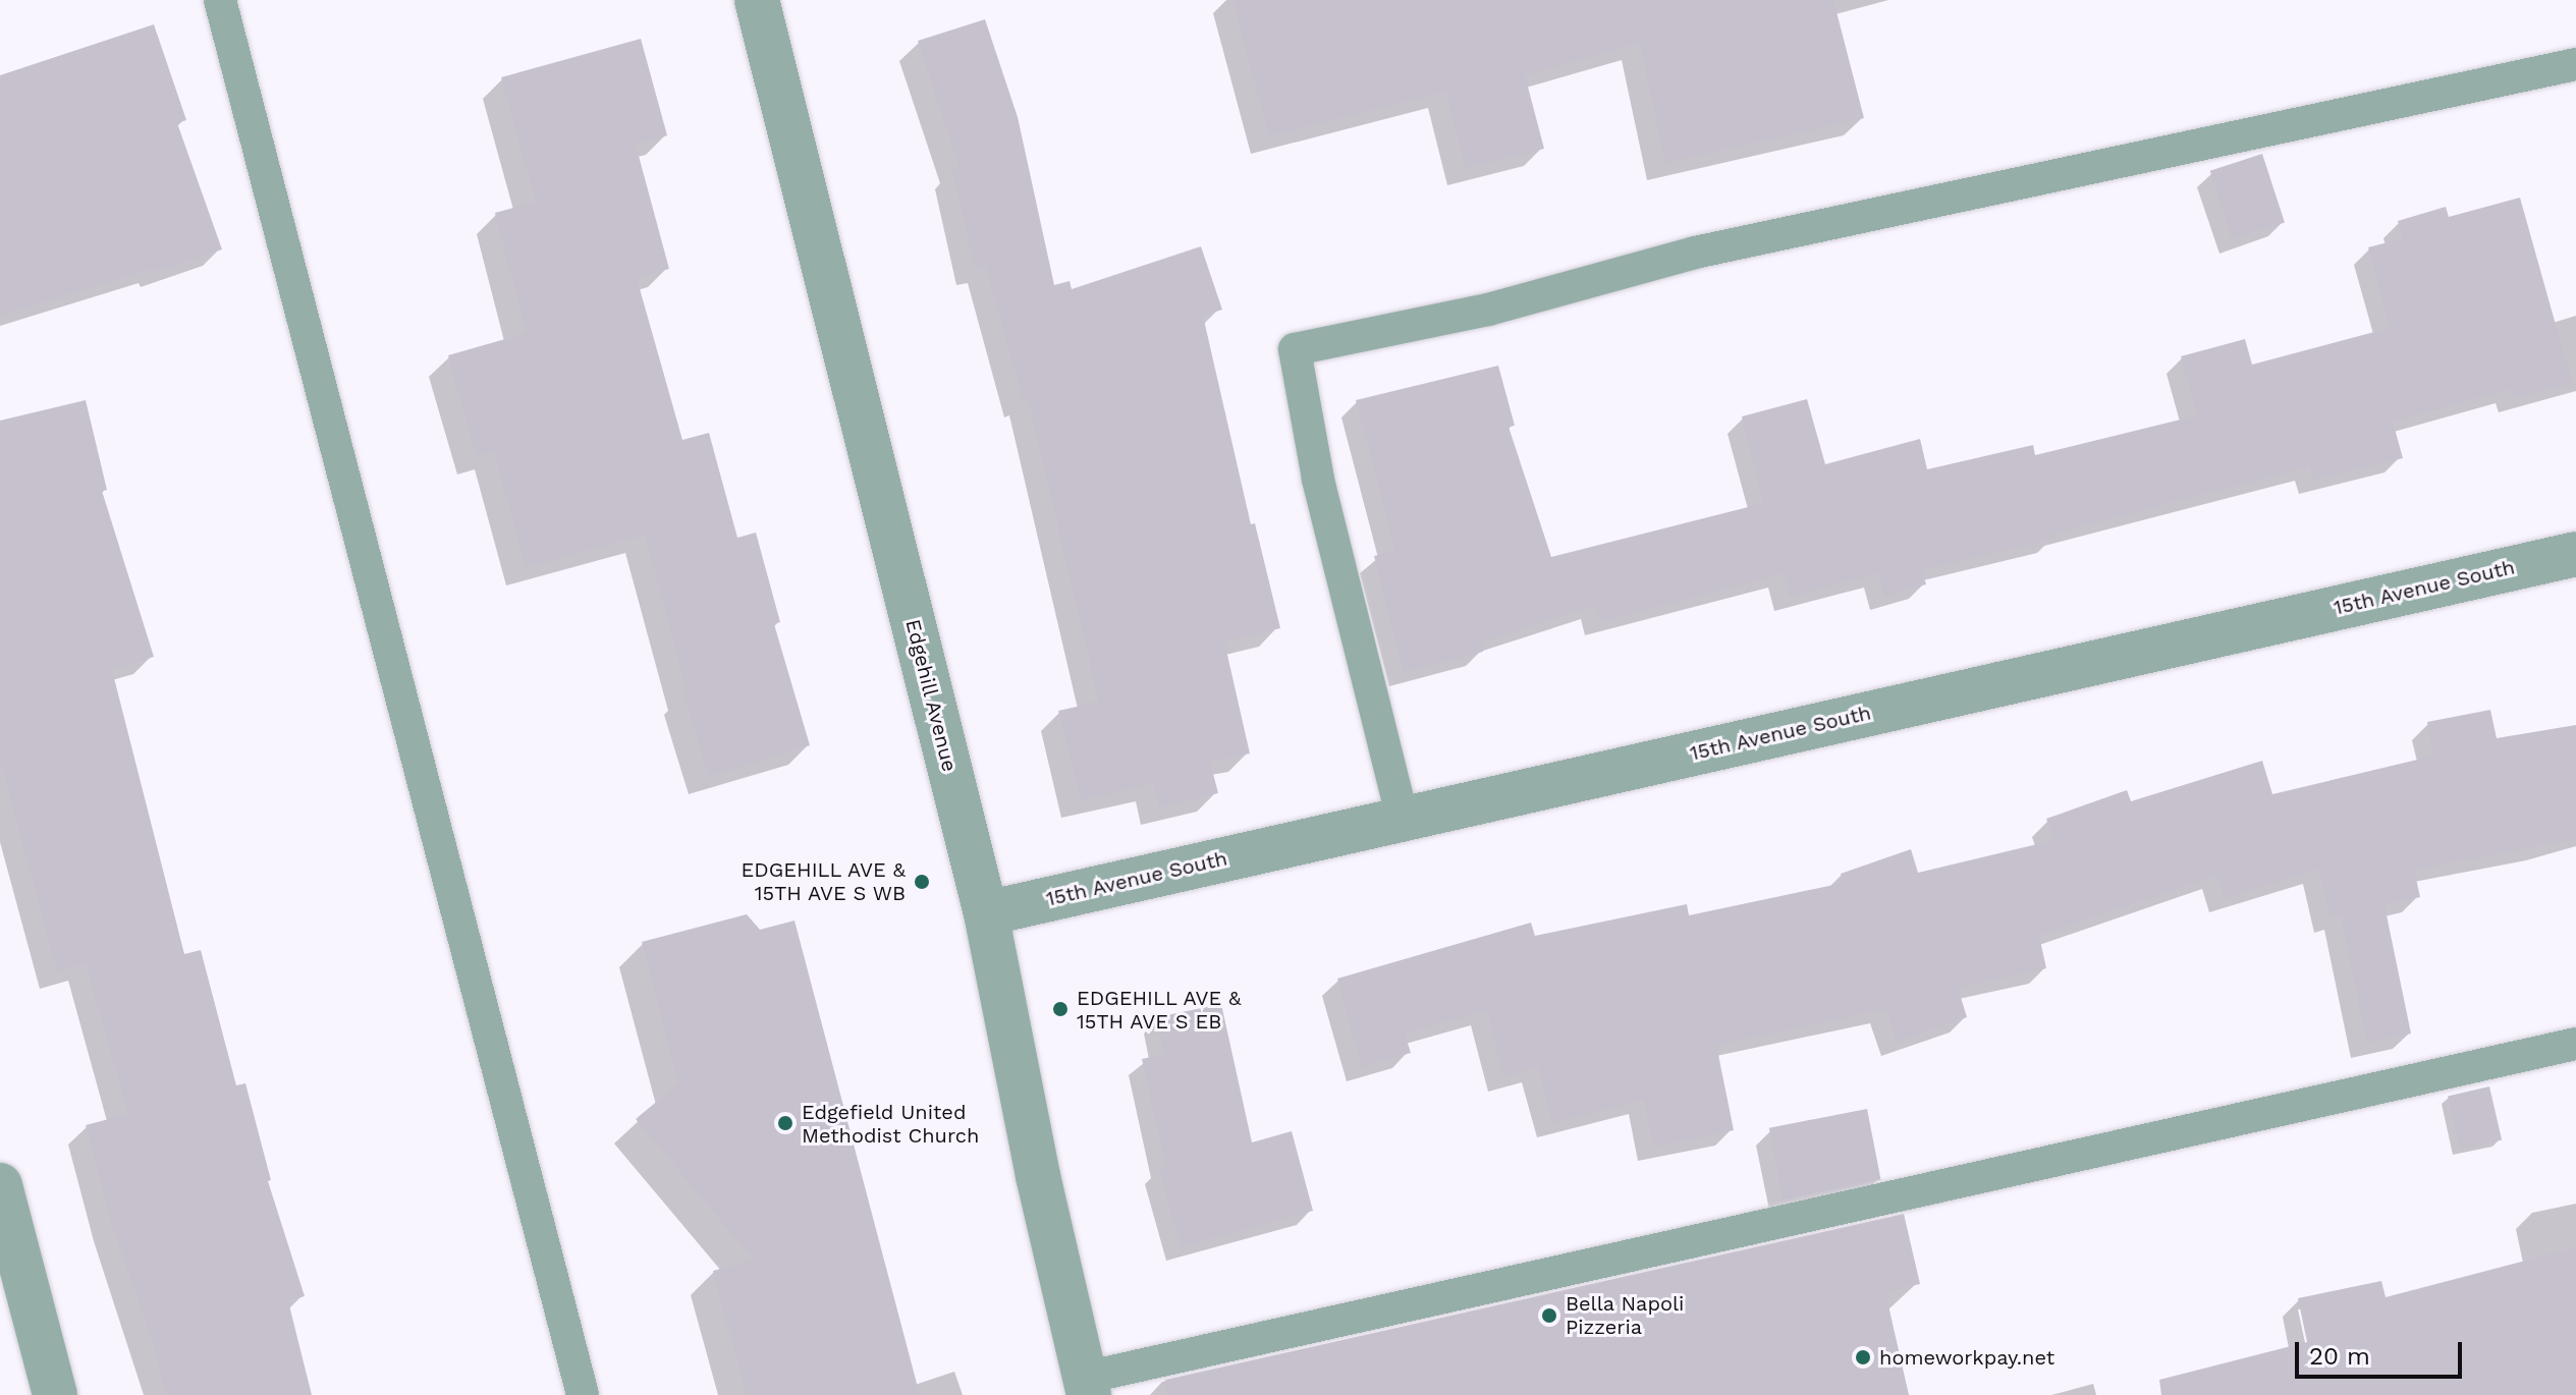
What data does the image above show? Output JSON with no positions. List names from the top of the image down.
{
  "streets": {
    "street": ["15th Avenue South", "Edgehill Avenue"]
  },
  "crossings": [
    ["15th Avenue South", "Edgehill Avenue"]
  ],
  "places": [
    "EDGEHILL AVE & 15TH AVE S WB",
    "EDGEHILL AVE & 15TH AVE S EB",
    "Edgefield United Methodist Church",
    "Bella Napoli Pizzeria",
    "homeworkpay.net"
  ],
  "scale_bar": "20 m"
}
